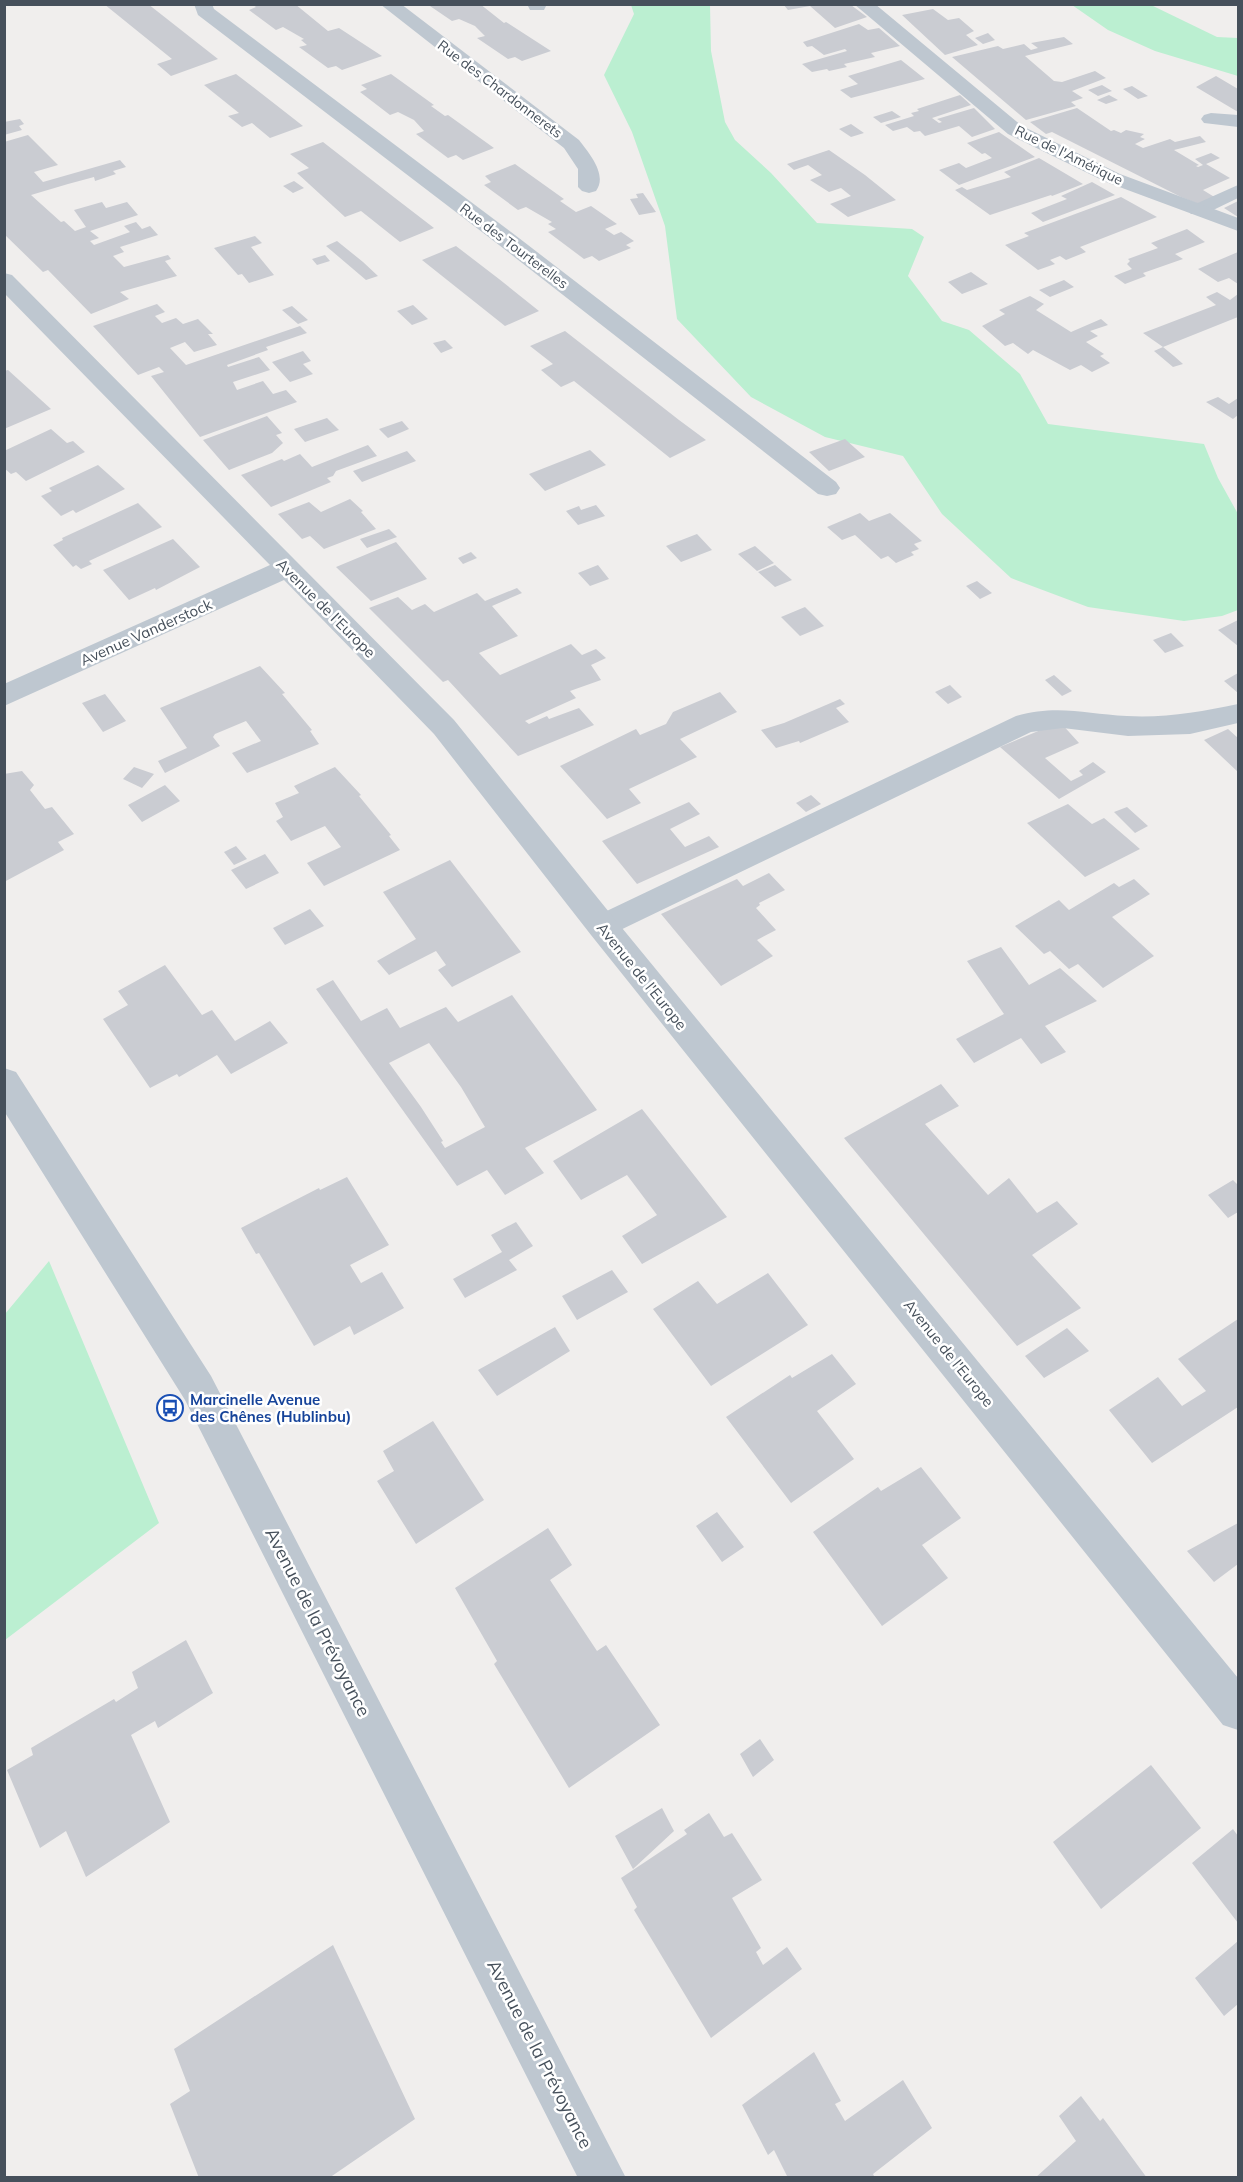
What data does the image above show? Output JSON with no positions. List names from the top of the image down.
{
  "streets": {
    "street": [
      "Rue des Chardonnerets",
      "Rue de l'Amérique",
      "Rue des Tourterelles",
      "Avenue de l'Europe",
      "Avenue Vanderstock",
      "Avenue de la Prévoyance"
    ]
  },
  "crossings": [
    ["Avenue de l'Europe", "Avenue Vanderstock"]
  ],
  "places": {
    "bus stop": ["Marcinelle Avenue des Chênes (Hublinbu)"]
  }
}
